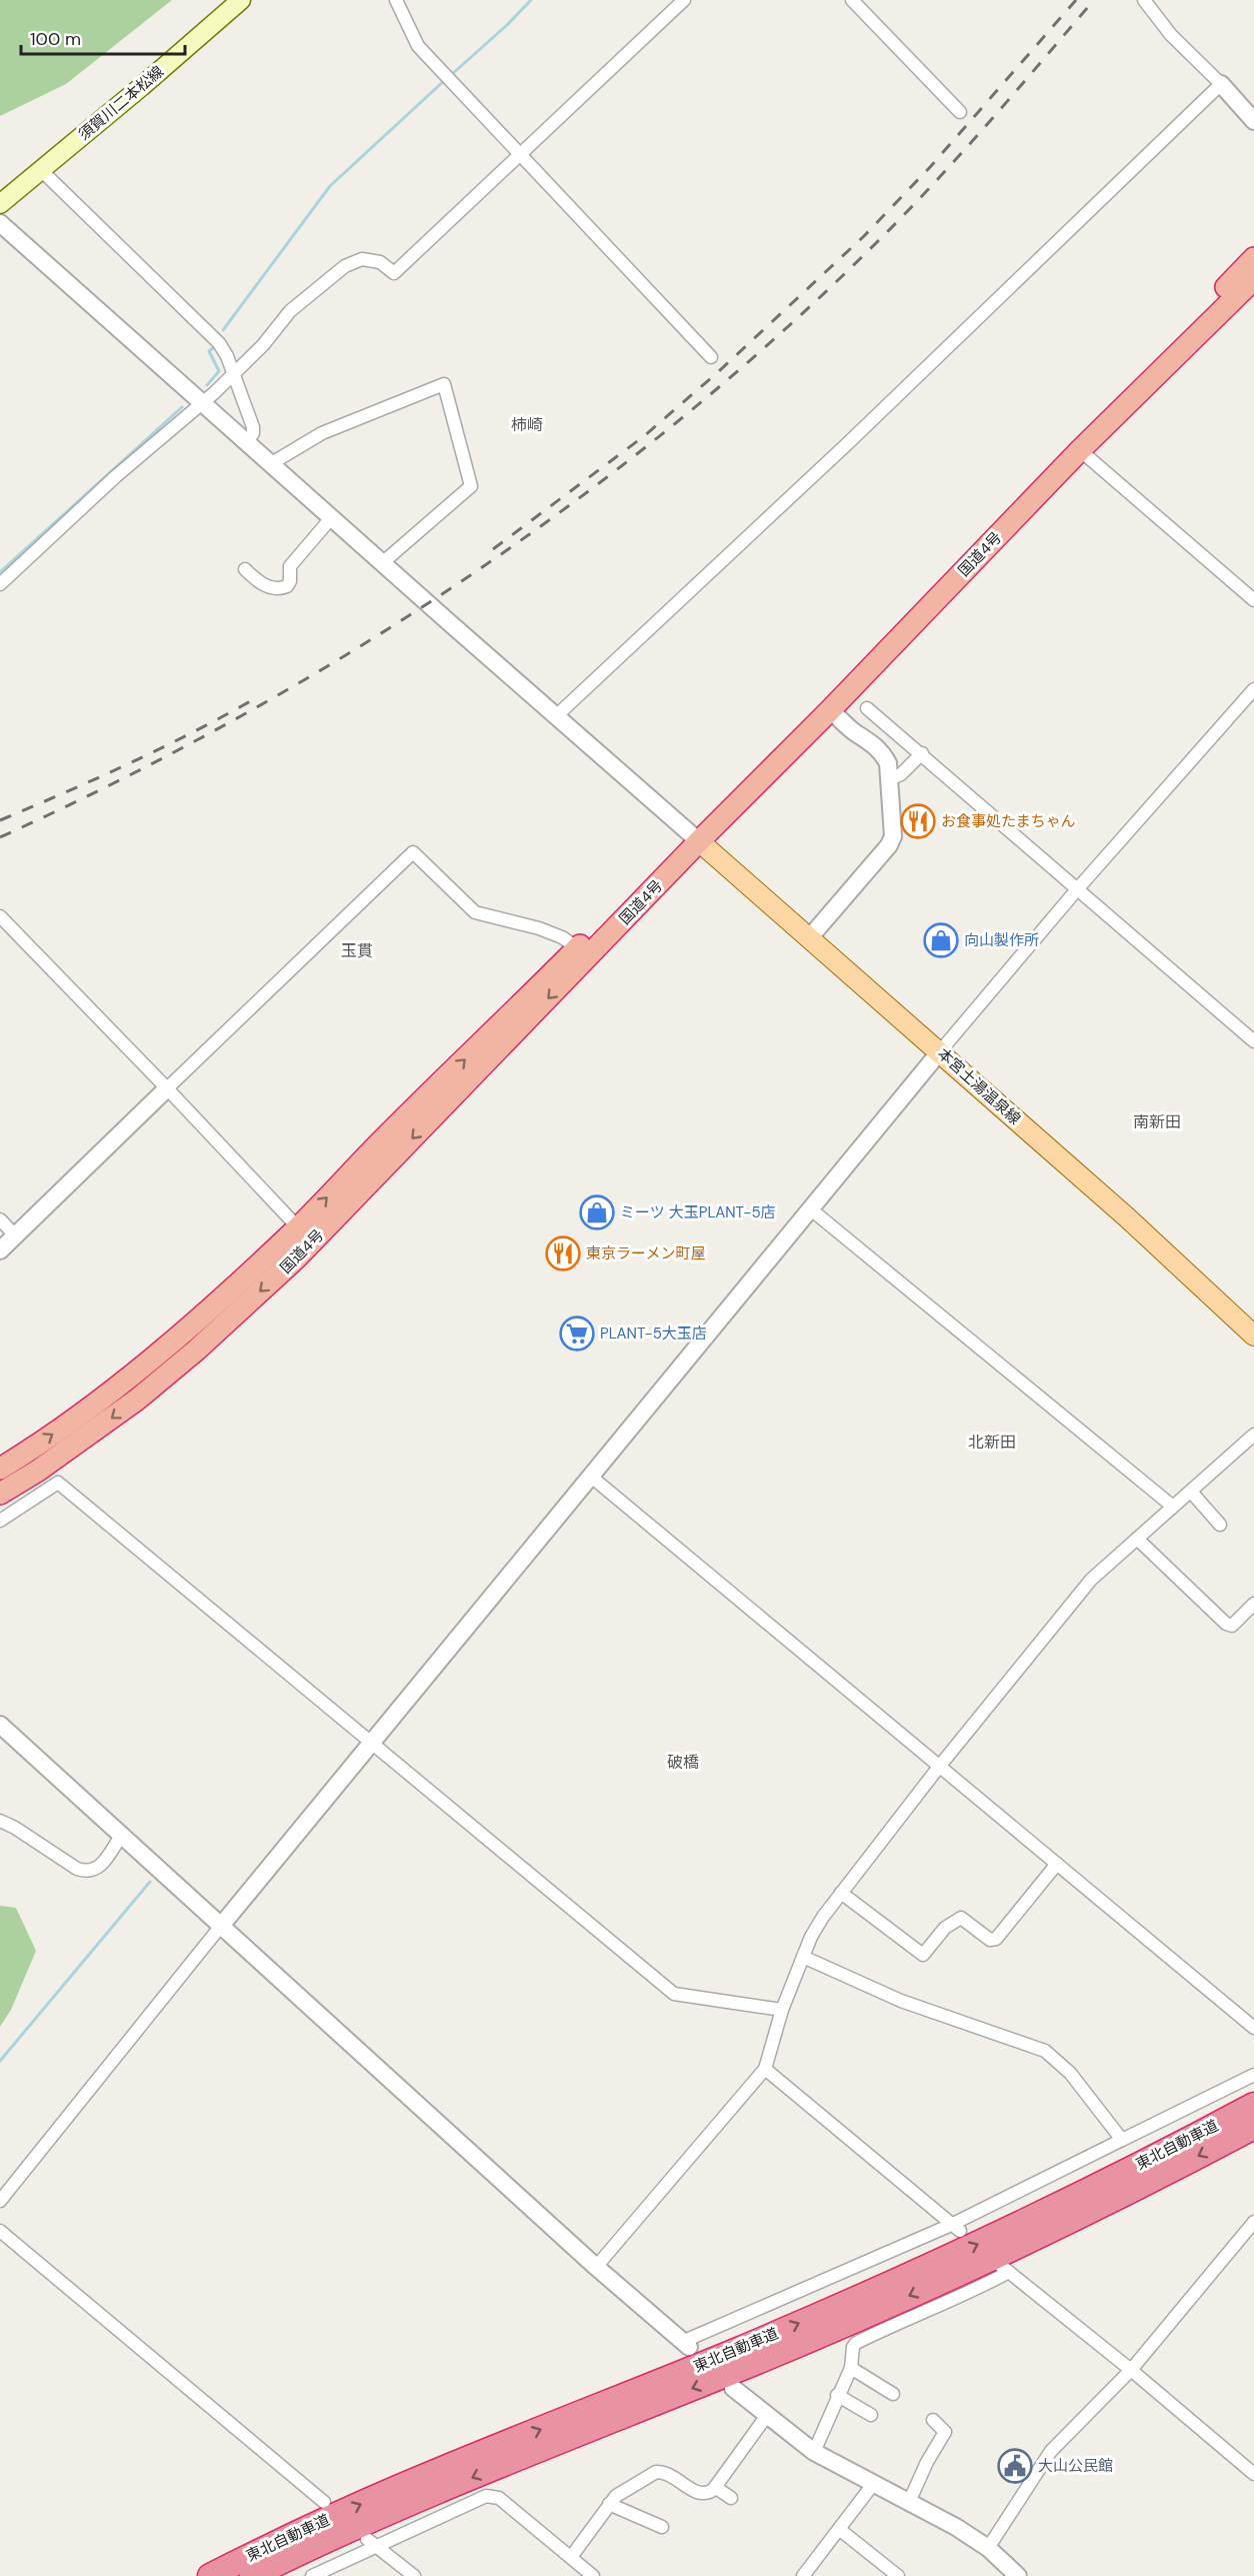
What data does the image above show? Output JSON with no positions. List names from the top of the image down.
{
  "streets": {
    "highway": ["国道4号", "東北自動車道"],
    "main road": ["須賀川二本松線", "本宮土湯温泉線"]
  },
  "crossings": [
    ["国道4号", "本宮土湯温泉線"]
  ],
  "districts": [
    "柿崎",
    "玉貫",
    "南新田",
    "北新田",
    "破橋"
  ],
  "places": {
    "restaurant": ["お食事処たまちゃん", "東京ラーメン町屋"],
    "shop": ["向山製作所", "ミーツ 大玉PLANT-5店"],
    "supermarket": ["PLANT-5大玉店"],
    "public building": ["大山公民館"]
  },
  "scale_bar": "100 m"
}
